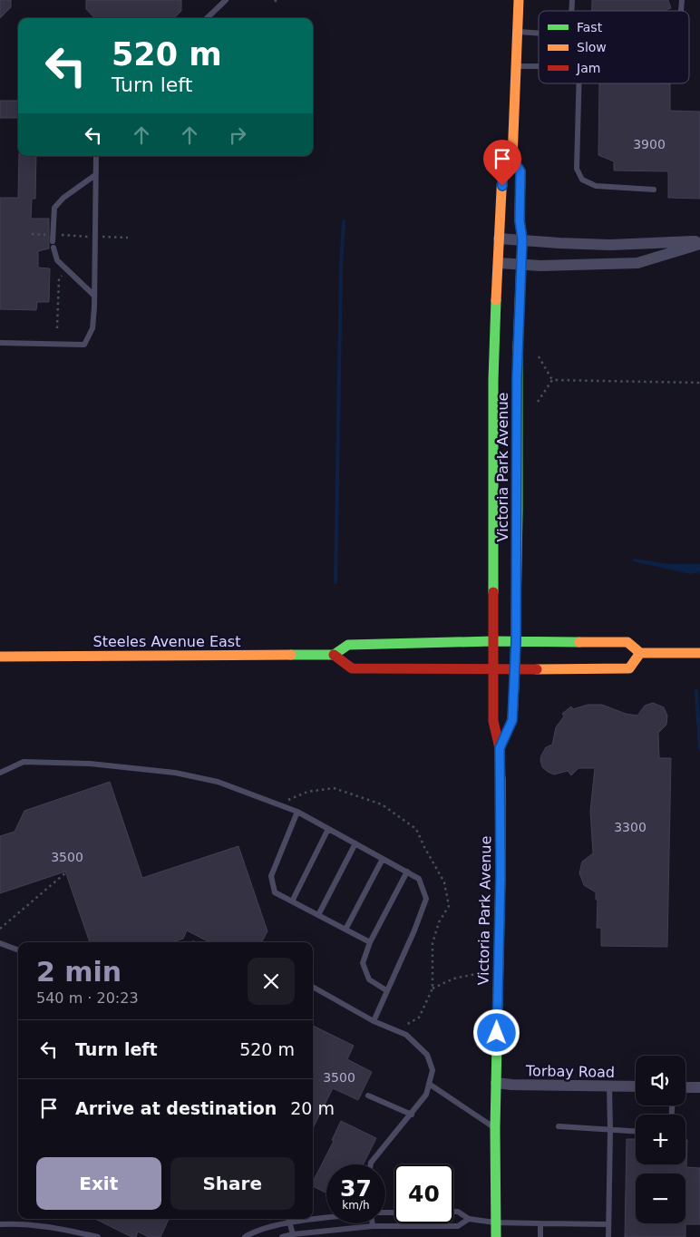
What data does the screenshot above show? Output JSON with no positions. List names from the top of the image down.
{
  "streets": {
    "main road": ["Victoria Park Avenue", "Steeles Avenue East"],
    "street": ["Torbay Road"]
  },
  "crossings": [
    ["Victoria Park Avenue", "Steeles Avenue East"],
    ["Victoria Park Avenue", "Torbay Road"]
  ],
  "house_numbers": [
    "3900",
    "3300",
    "3500",
    "3500"
  ],
  "legend": ["Fast", "Slow", "Jam"],
  "page": {
    "turn": ["520 m", "Turn left"],
    "heading": ["2 min", "540 m · 20:23"],
    "list": [
      {
        "name": "Turn left",
        "value": "520 m"
      },
      {
        "name": "Arrive at destination",
        "value": "20 m"
      }
    ],
    "map_buttons": ["+", "−"],
    "buttons": ["Exit", "Share"],
    "speed": "37 km/h",
    "limit": "40"
  }
}
